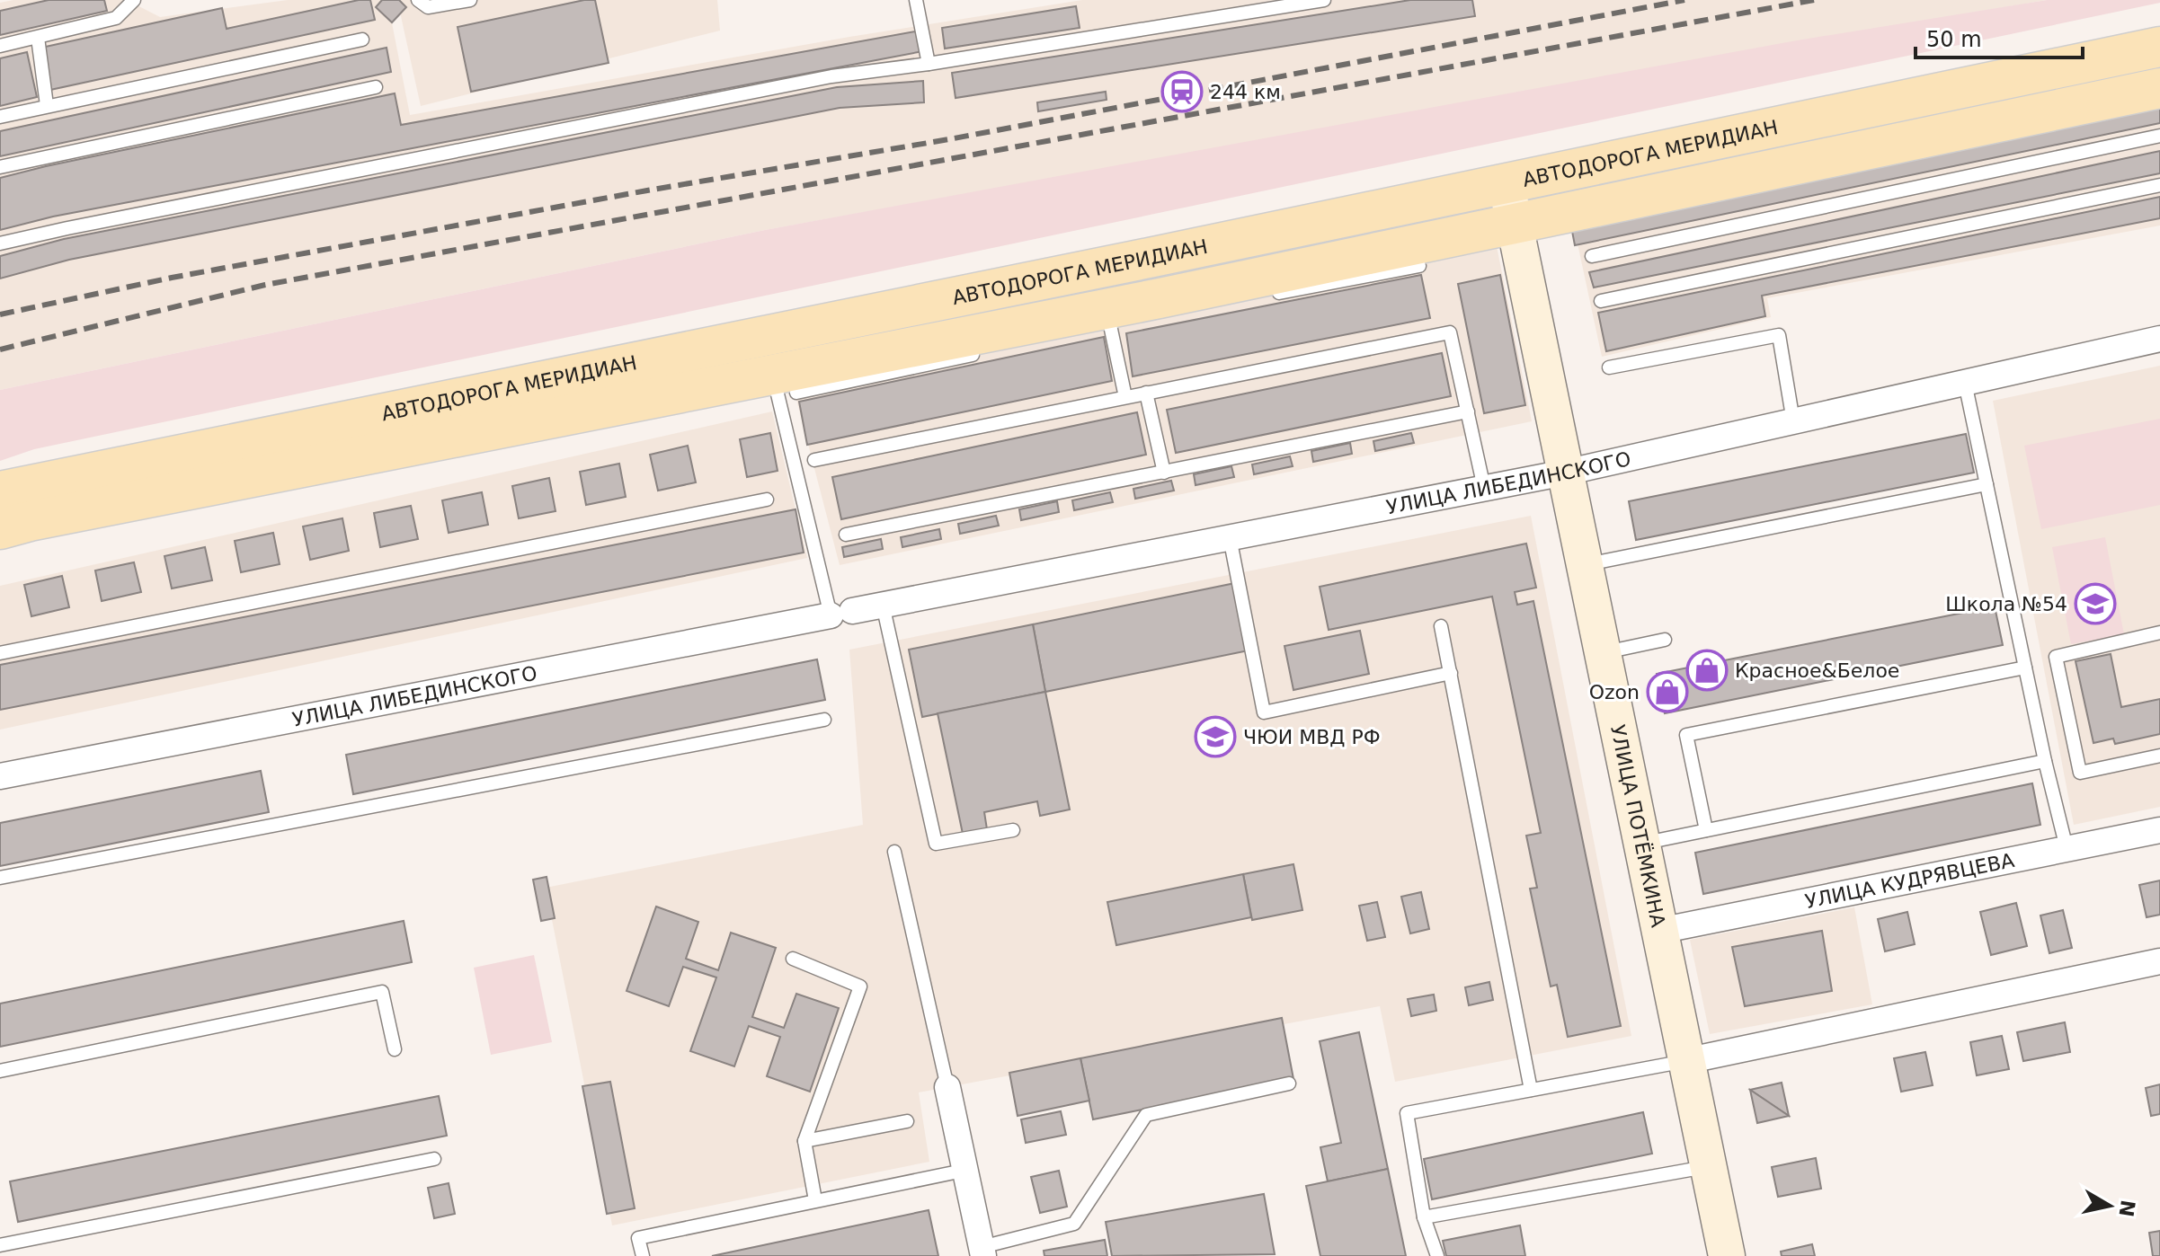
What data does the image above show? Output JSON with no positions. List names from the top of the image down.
{
  "streets": {
    "main road": ["АВТОДОРОГА МЕРИДИАН"],
    "street": ["УЛИЦА ЛИБЕДИНСКОГО", "УЛИЦА ПОТЁМКИНА", "УЛИЦА КУДРЯВЦЕВА"]
  },
  "crossings": [
    ["АВТОДОРОГА МЕРИДИАН", "УЛИЦА ПОТЁМКИНА"],
    ["УЛИЦА ЛИБЕДИНСКОГО", "УЛИЦА ПОТЁМКИНА"],
    ["УЛИЦА ПОТЁМКИНА", "УЛИЦА КУДРЯВЦЕВА"]
  ],
  "places": {
    "station": ["244 км"],
    "school or university": ["Школа №54", "ЧЮИ МВД РФ"],
    "shop": ["Красное&Белое", "Ozon"]
  },
  "scale_bar": "50 m",
  "north": "right"
}
